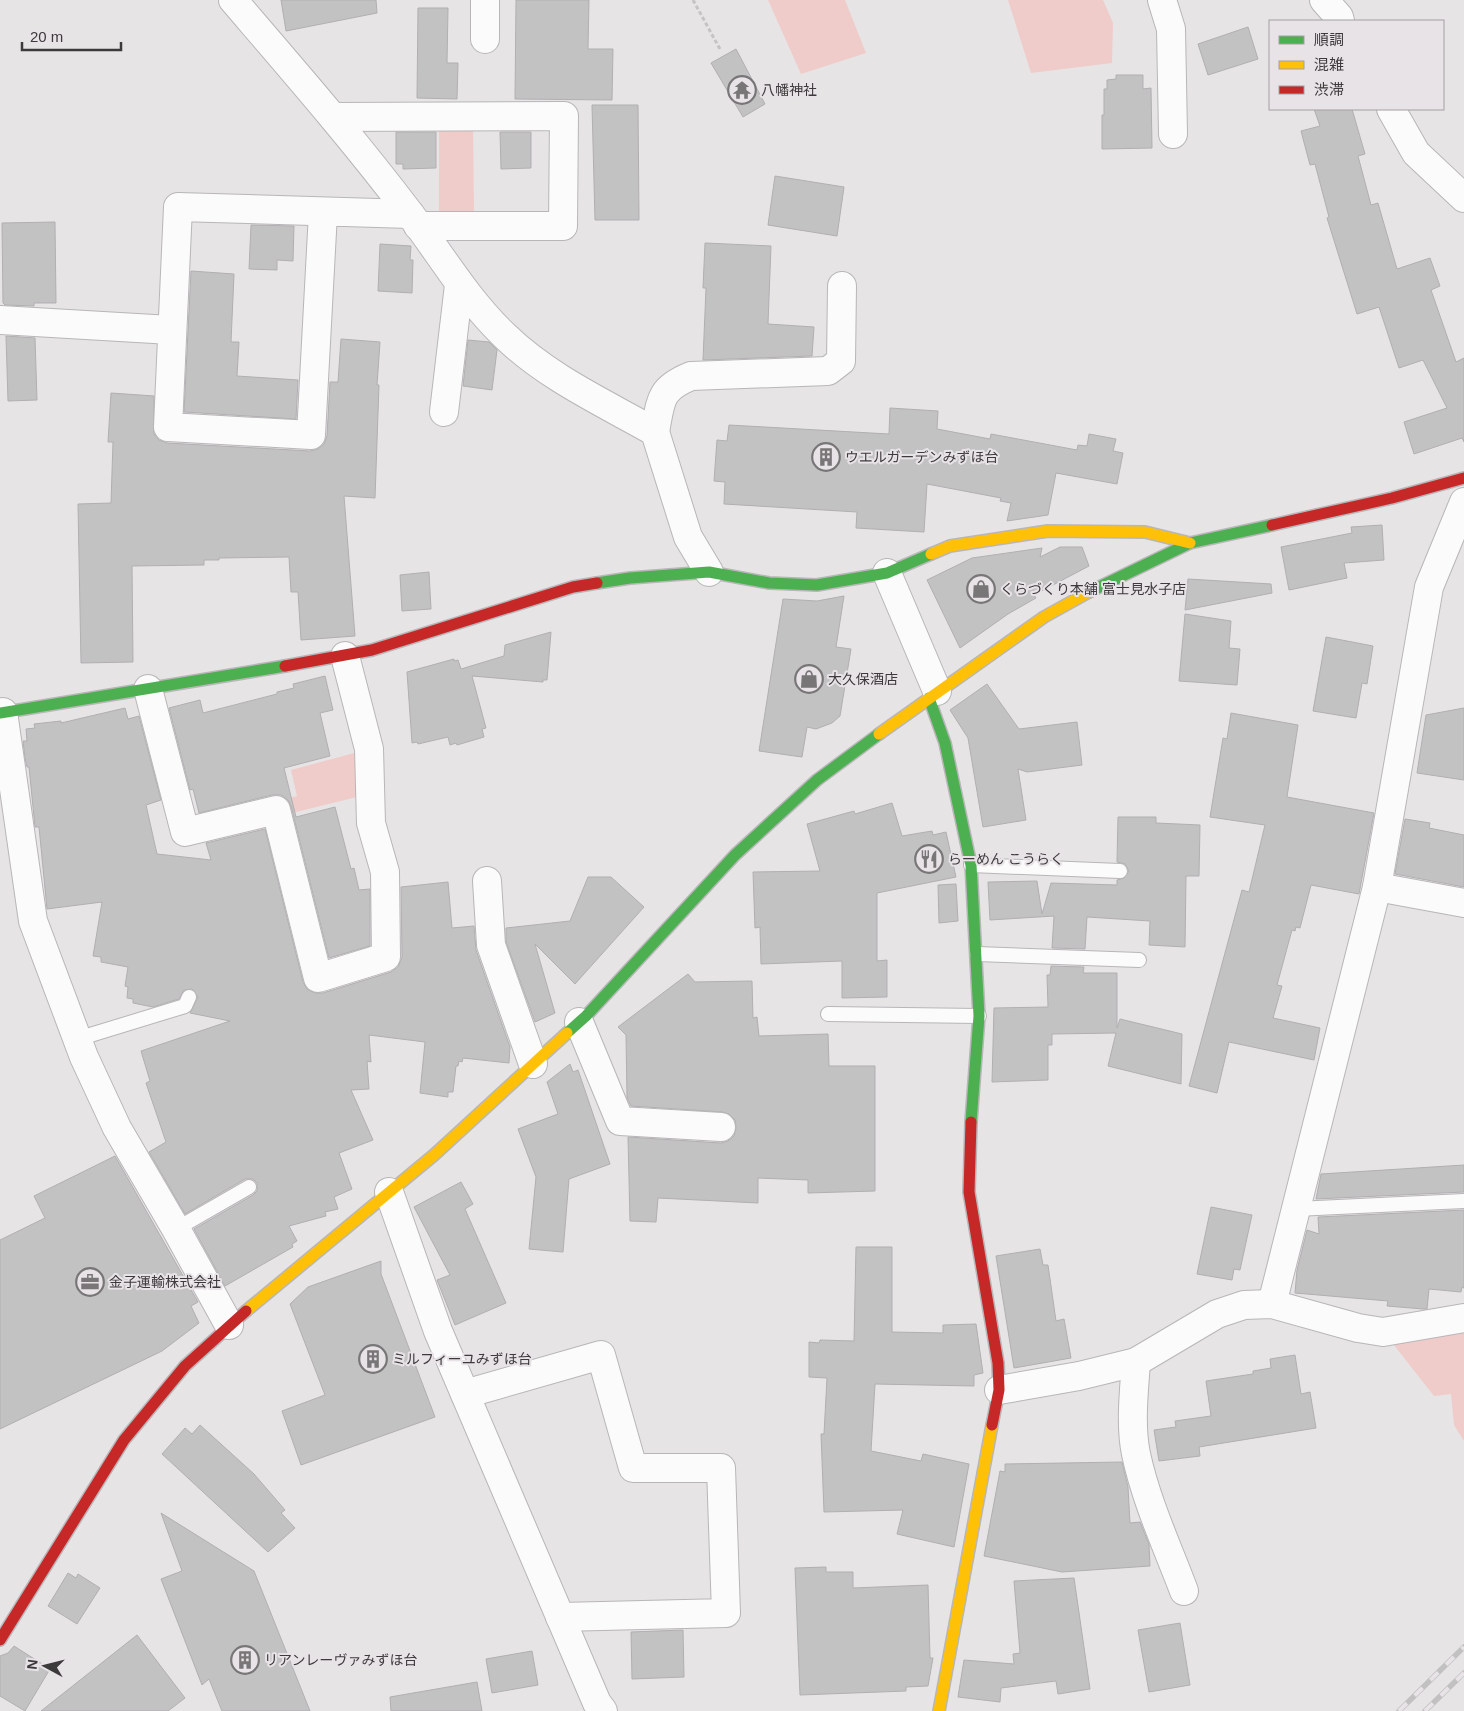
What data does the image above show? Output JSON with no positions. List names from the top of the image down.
{
  "places": {
    "temple": ["八幡神社"],
    "building": ["ウエルガーデンみずほ台", "ミルフィーユみずほ台", "リアンレーヴァみずほ台"],
    "shop": ["くらづくり本舗 富士見水子店", "大久保酒店"],
    "restaurant": ["らーめん こうらく"],
    "office": ["金子運輸株式会社"]
  },
  "legend": ["順調", "混雑", "渋滞"],
  "scale_bar": "20 m",
  "north": "left"
}
